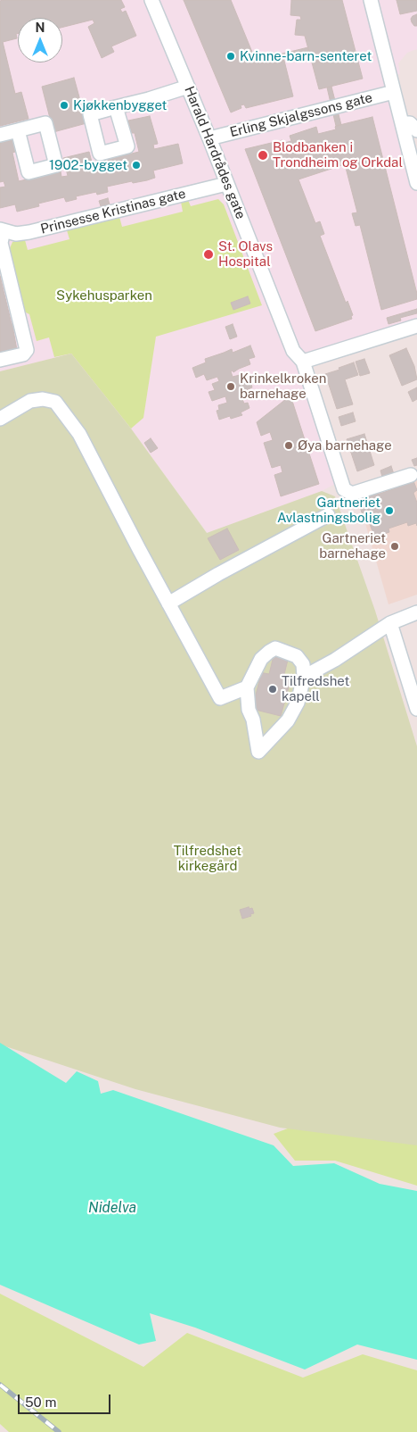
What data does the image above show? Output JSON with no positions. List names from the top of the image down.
{
  "streets": {
    "street": ["Erling Skjalgssons gate", "Harald Hardrådes gate", "Prinsesse Kristinas gate"]
  },
  "crossings": [
    ["Erling Skjalgssons gate", "Harald Hardrådes gate"],
    ["Harald Hardrådes gate", "Prinsesse Kristinas gate"]
  ],
  "water": ["Nidelva"],
  "parks": ["Sykehusparken", "Tilfredshet kirkegård"],
  "places": [
    "Kvinne-barn-senteret",
    "Kjøkkenbygget",
    "Blodbanken i Trondheim og Orkdal",
    "1902-bygget",
    "St. Olavs Hospital",
    "Krinkelkroken barnehage",
    "Øya barnehage",
    "Gartneriet Avlastningsbolig",
    "Gartneriet barnehage",
    "Tilfredshet kapell"
  ],
  "scale_bar": "50 m",
  "north": "top"
}
